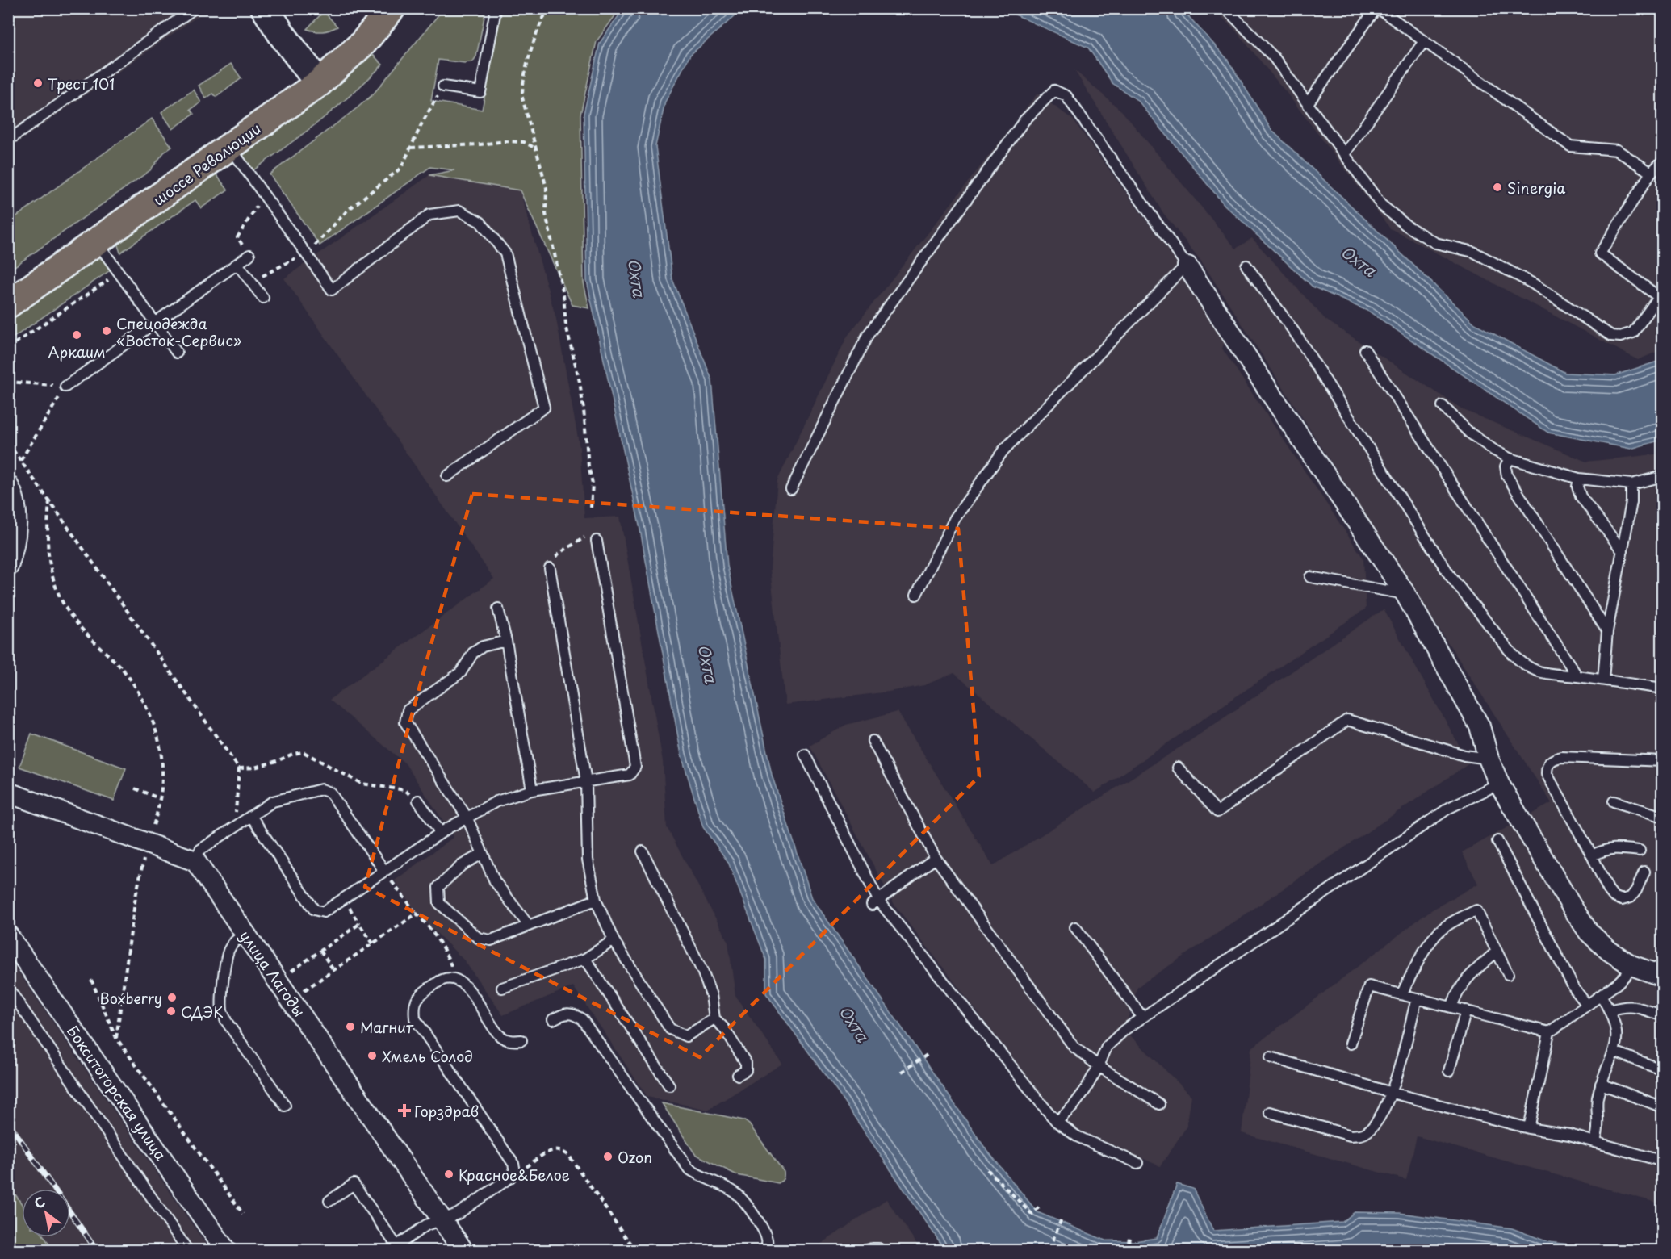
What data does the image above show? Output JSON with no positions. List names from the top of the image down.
{
  "streets": {
    "main road": ["шоссе Революции"],
    "street": ["улица Лагоды", "Бокситогорская улица"]
  },
  "water": ["Охта"],
  "places": {
    "other": [
      "Трест 101",
      "Sinergia",
      "Спецодежда «Восток-Сервис»",
      "Аркаим",
      "Boxberry",
      "СДЭК",
      "Магнит",
      "Хмель Солод",
      "Ozon",
      "Красное&Белое"
    ],
    "health": ["Горздрав"]
  },
  "north": "top left"
}
